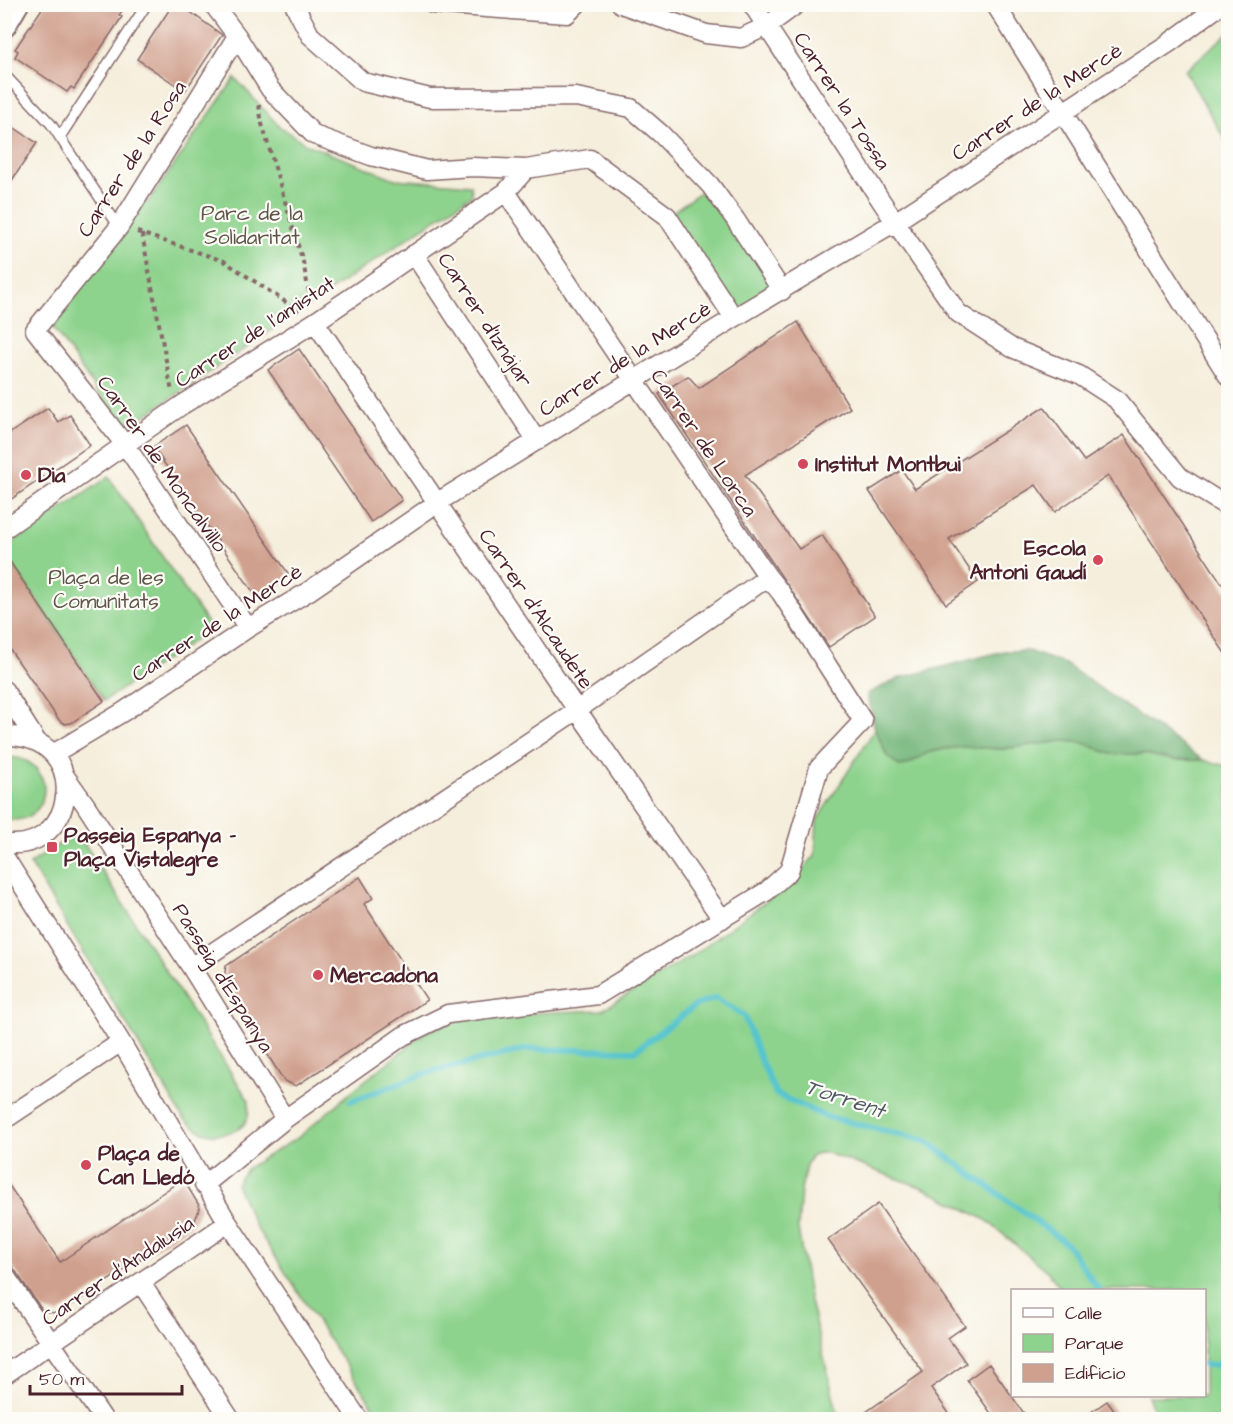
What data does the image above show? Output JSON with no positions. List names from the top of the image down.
{
  "streets": {
    "street": [
      "Carrer la Tossa",
      "Carrer de la Mercè",
      "Carrer de la Rosa",
      "Carrer d'Iznájar",
      "Carrer de l'amistat",
      "Carrer de Lorca",
      "Carrer de Moncalvillo",
      "Carrer d'Alcaudete",
      "Passeig d'Espanya",
      "Carrer d'Andalusia"
    ]
  },
  "crossings": [
    ["Carrer la Tossa", "Carrer de la Mercè"],
    ["Carrer de la Mercè", "Carrer d'Iznájar"],
    ["Carrer de la Mercè", "Carrer de Lorca"],
    ["Carrer de la Mercè", "Carrer de Moncalvillo"],
    ["Carrer de la Mercè", "Carrer d'Alcaudete"],
    ["Carrer de la Mercè", "Passeig d'Espanya"],
    ["Carrer de la Rosa", "Carrer de Moncalvillo"],
    ["Carrer d'Iznájar", "Carrer de l'amistat"],
    ["Carrer de l'amistat", "Carrer de Lorca"],
    ["Carrer de l'amistat", "Carrer de Moncalvillo"],
    ["Carrer de l'amistat", "Carrer d'Alcaudete"],
    ["Carrer de Lorca", "Carrer d'Alcaudete"]
  ],
  "water": ["Torrent"],
  "parks": ["Parc de la Solidaritat", "Plaça de les Comunitats"],
  "places": {
    "other": [
      "Institut Montbui",
      "Dia",
      "Escola Antoni Gaudí",
      "Mercadona",
      "Plaça de Can Lledó"
    ],
    "transit": ["Passeig Espanya - Plaça Vistalegre"]
  },
  "legend": ["Calle", "Parque", "Edificio"],
  "scale_bar": "50 m"
}
